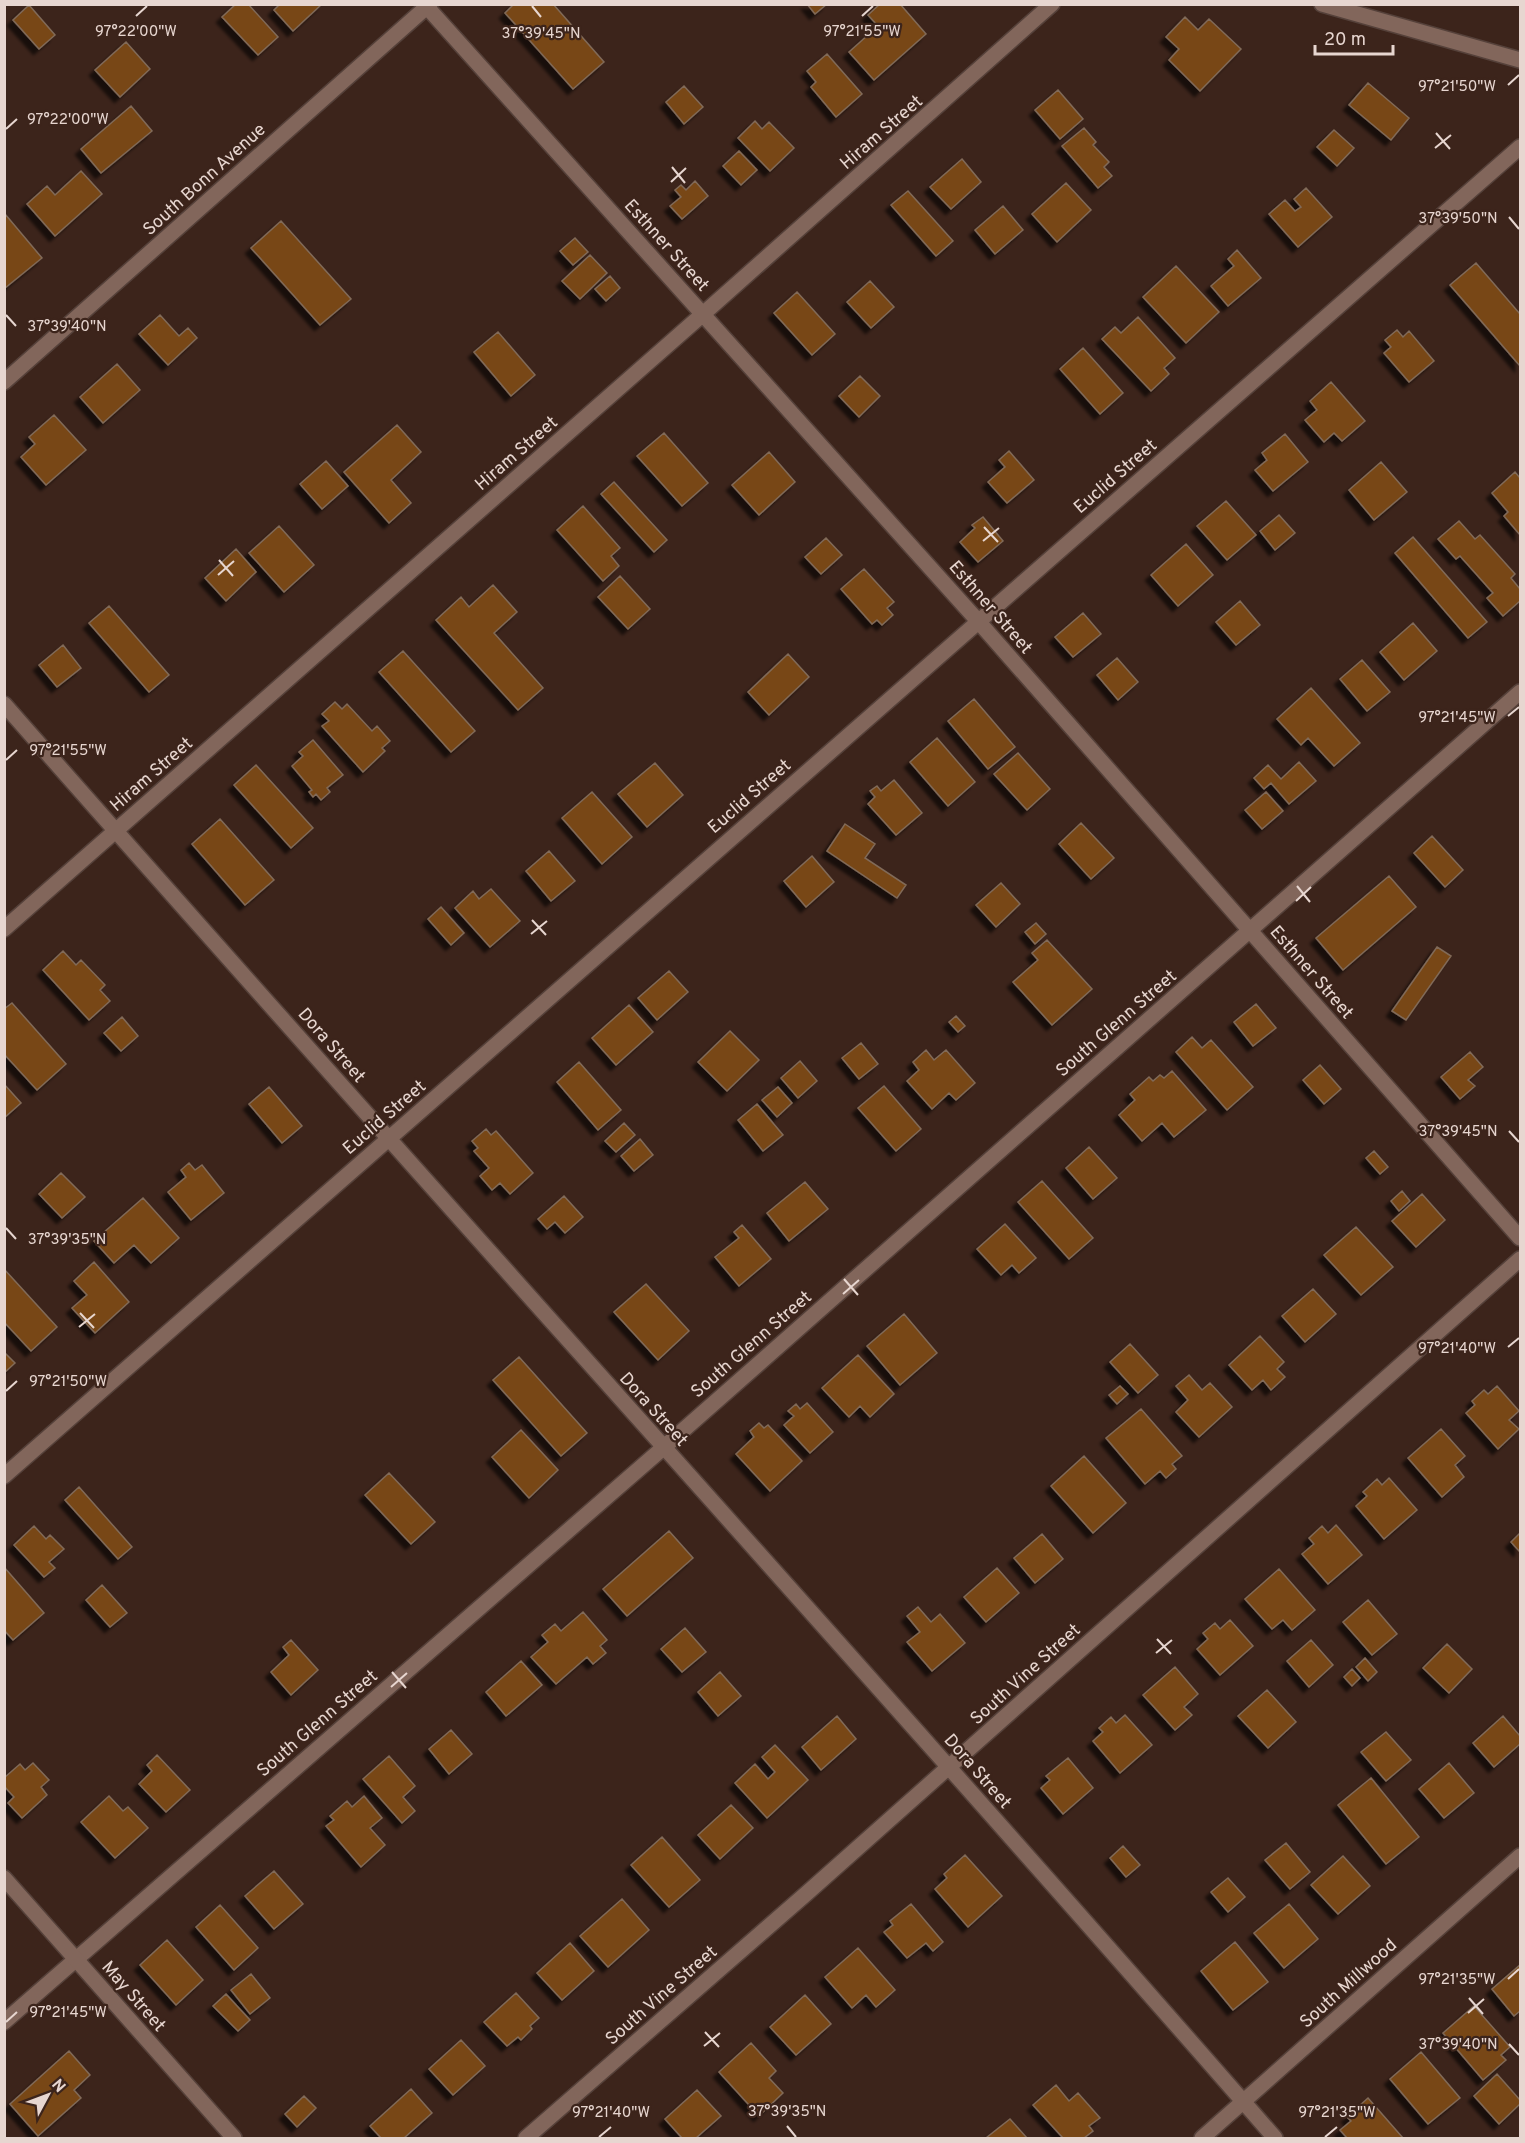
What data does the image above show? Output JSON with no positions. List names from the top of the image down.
{
  "streets": {
    "street": [
      "Hiram Street",
      "South Bonn Avenue",
      "Esthner Street",
      "Euclid Street",
      "South Glenn Street",
      "Dora Street",
      "South Vine Street",
      "South Millwood",
      "May Street"
    ]
  },
  "crossings": [
    ["Hiram Street", "Esthner Street"],
    ["Hiram Street", "Dora Street"],
    ["South Bonn Avenue", "Esthner Street"],
    ["Esthner Street", "Euclid Street"],
    ["Esthner Street", "South Glenn Street"],
    ["Euclid Street", "Dora Street"],
    ["South Glenn Street", "Dora Street"],
    ["South Glenn Street", "May Street"],
    ["Dora Street", "South Vine Street"],
    ["Dora Street", "South Millwood"]
  ],
  "scale_bar": "20 m",
  "north": "top right",
  "coordinates": [
    "97°22'00\"W",
    "97°21'55\"W",
    "37°39'45\"N",
    "97°21'50\"W",
    "37°39'50\"N",
    "37°39'40\"N",
    "97°21'45\"W",
    "37°39'35\"N",
    "97°21'40\"W",
    "97°21'35\"W"
  ]
}
